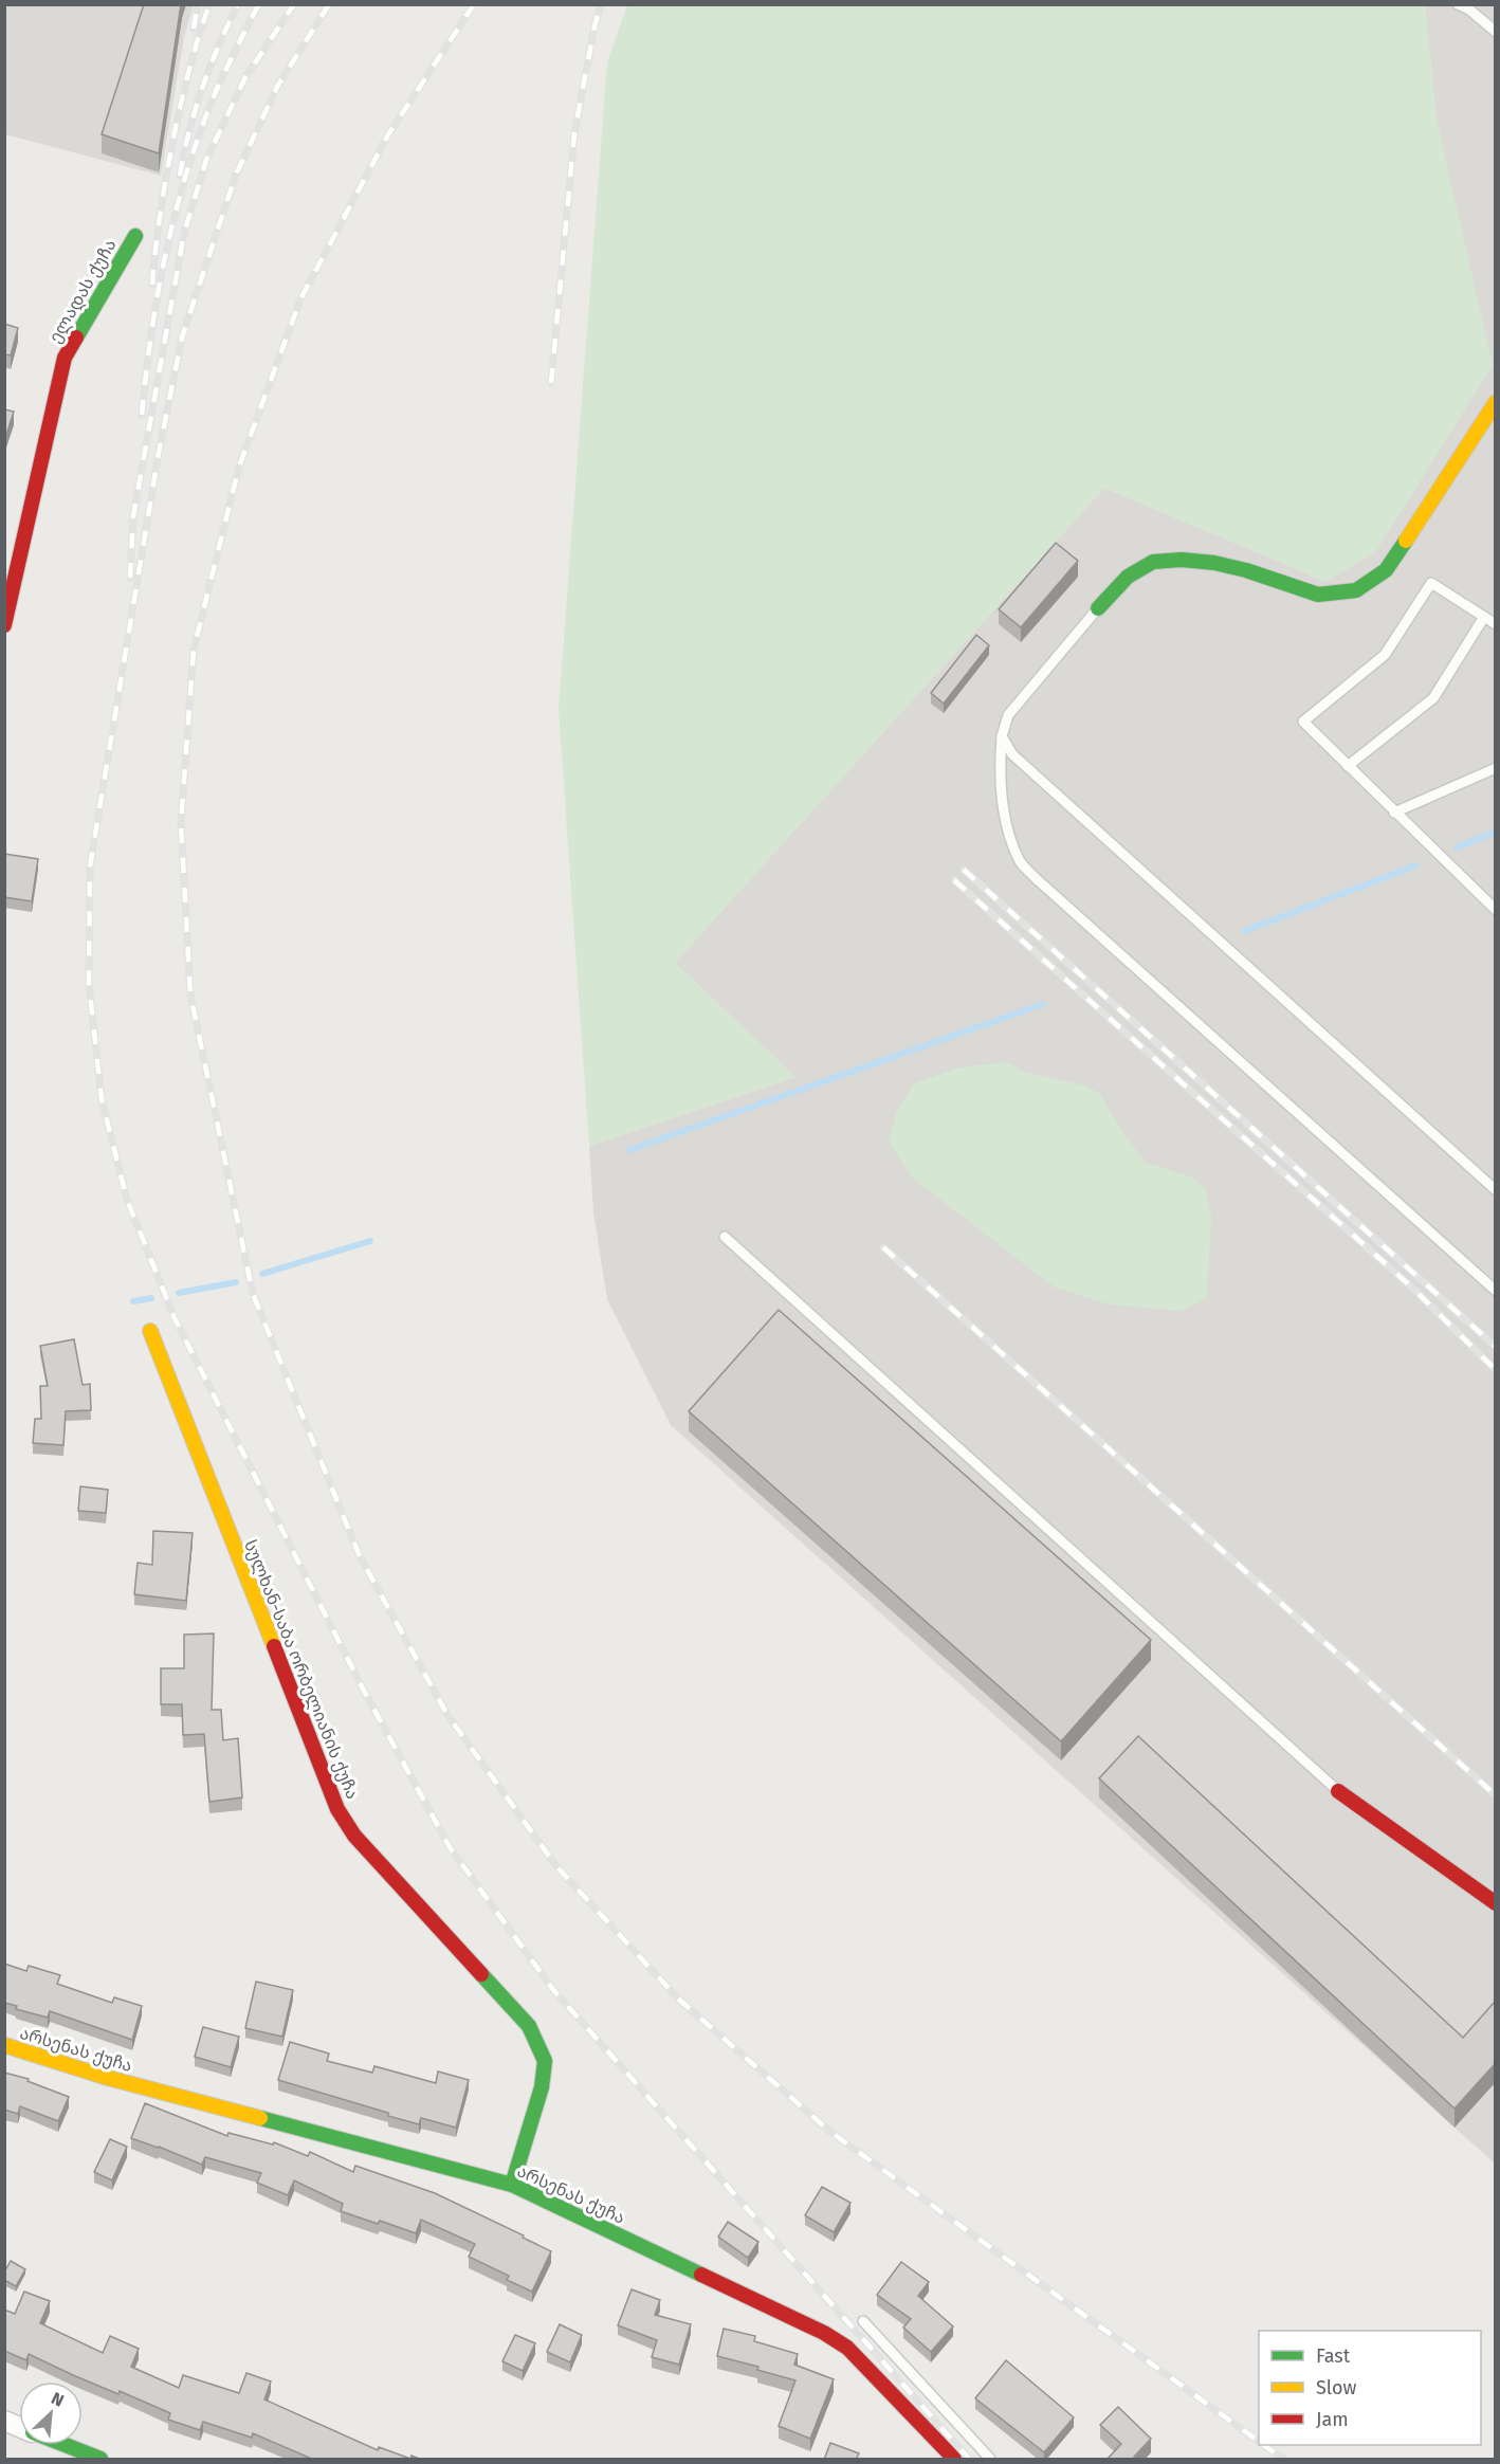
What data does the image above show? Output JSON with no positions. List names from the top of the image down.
{
  "streets": {
    "street": ["ელადას ქუჩა", "სულხან-საბა ორბელიანის ქუჩა", "არსენას ქუჩა"]
  },
  "crossings": [
    ["სულხან-საბა ორბელიანის ქუჩა", "არსენას ქუჩა"]
  ],
  "legend": ["Fast", "Slow", "Jam"],
  "north": "top right"
}
